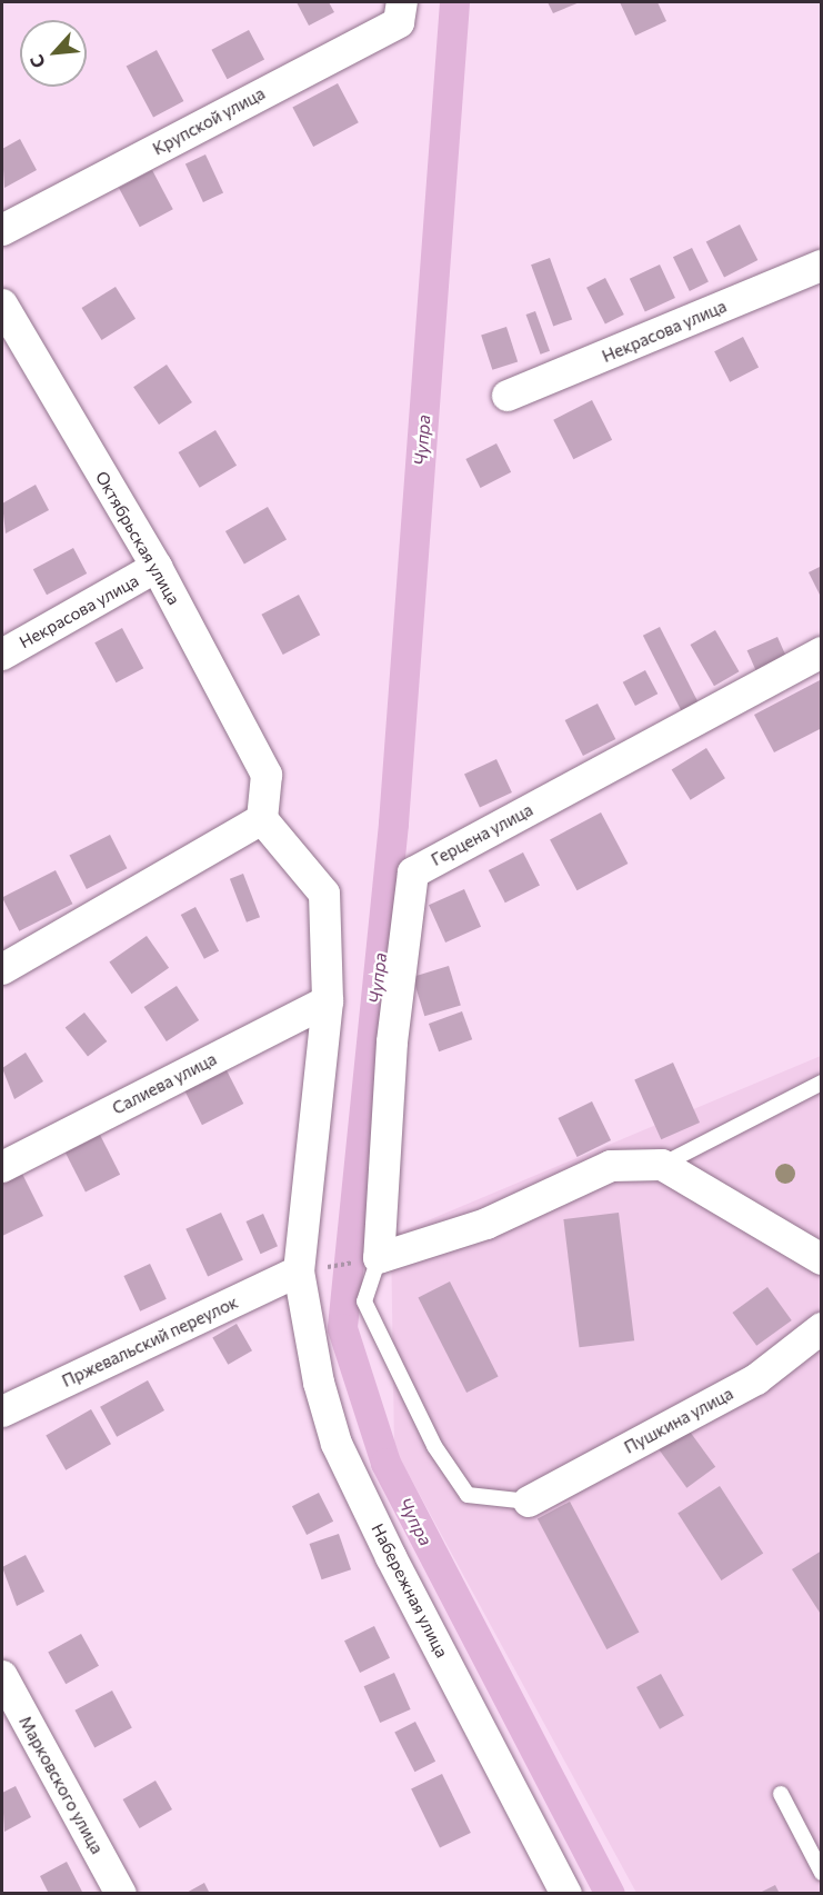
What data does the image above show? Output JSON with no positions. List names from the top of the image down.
{
  "streets": {
    "street": [
      "Крупской улица",
      "Некрасова улица",
      "Октябрьская улица",
      "Герцена улица",
      "Салиева улица",
      "Пржевальский переулок",
      "Пушкина улица",
      "Набережная улица",
      "Марковского улица"
    ]
  },
  "crossings": [
    ["Некрасова улица", "Октябрьская улица"],
    ["Октябрьская улица", "Набережная улица"],
    ["Салиева улица", "Набережная улица"],
    ["Пржевальский переулок", "Набережная улица"]
  ],
  "water": ["Чупра"],
  "north": "bottom left"
}
